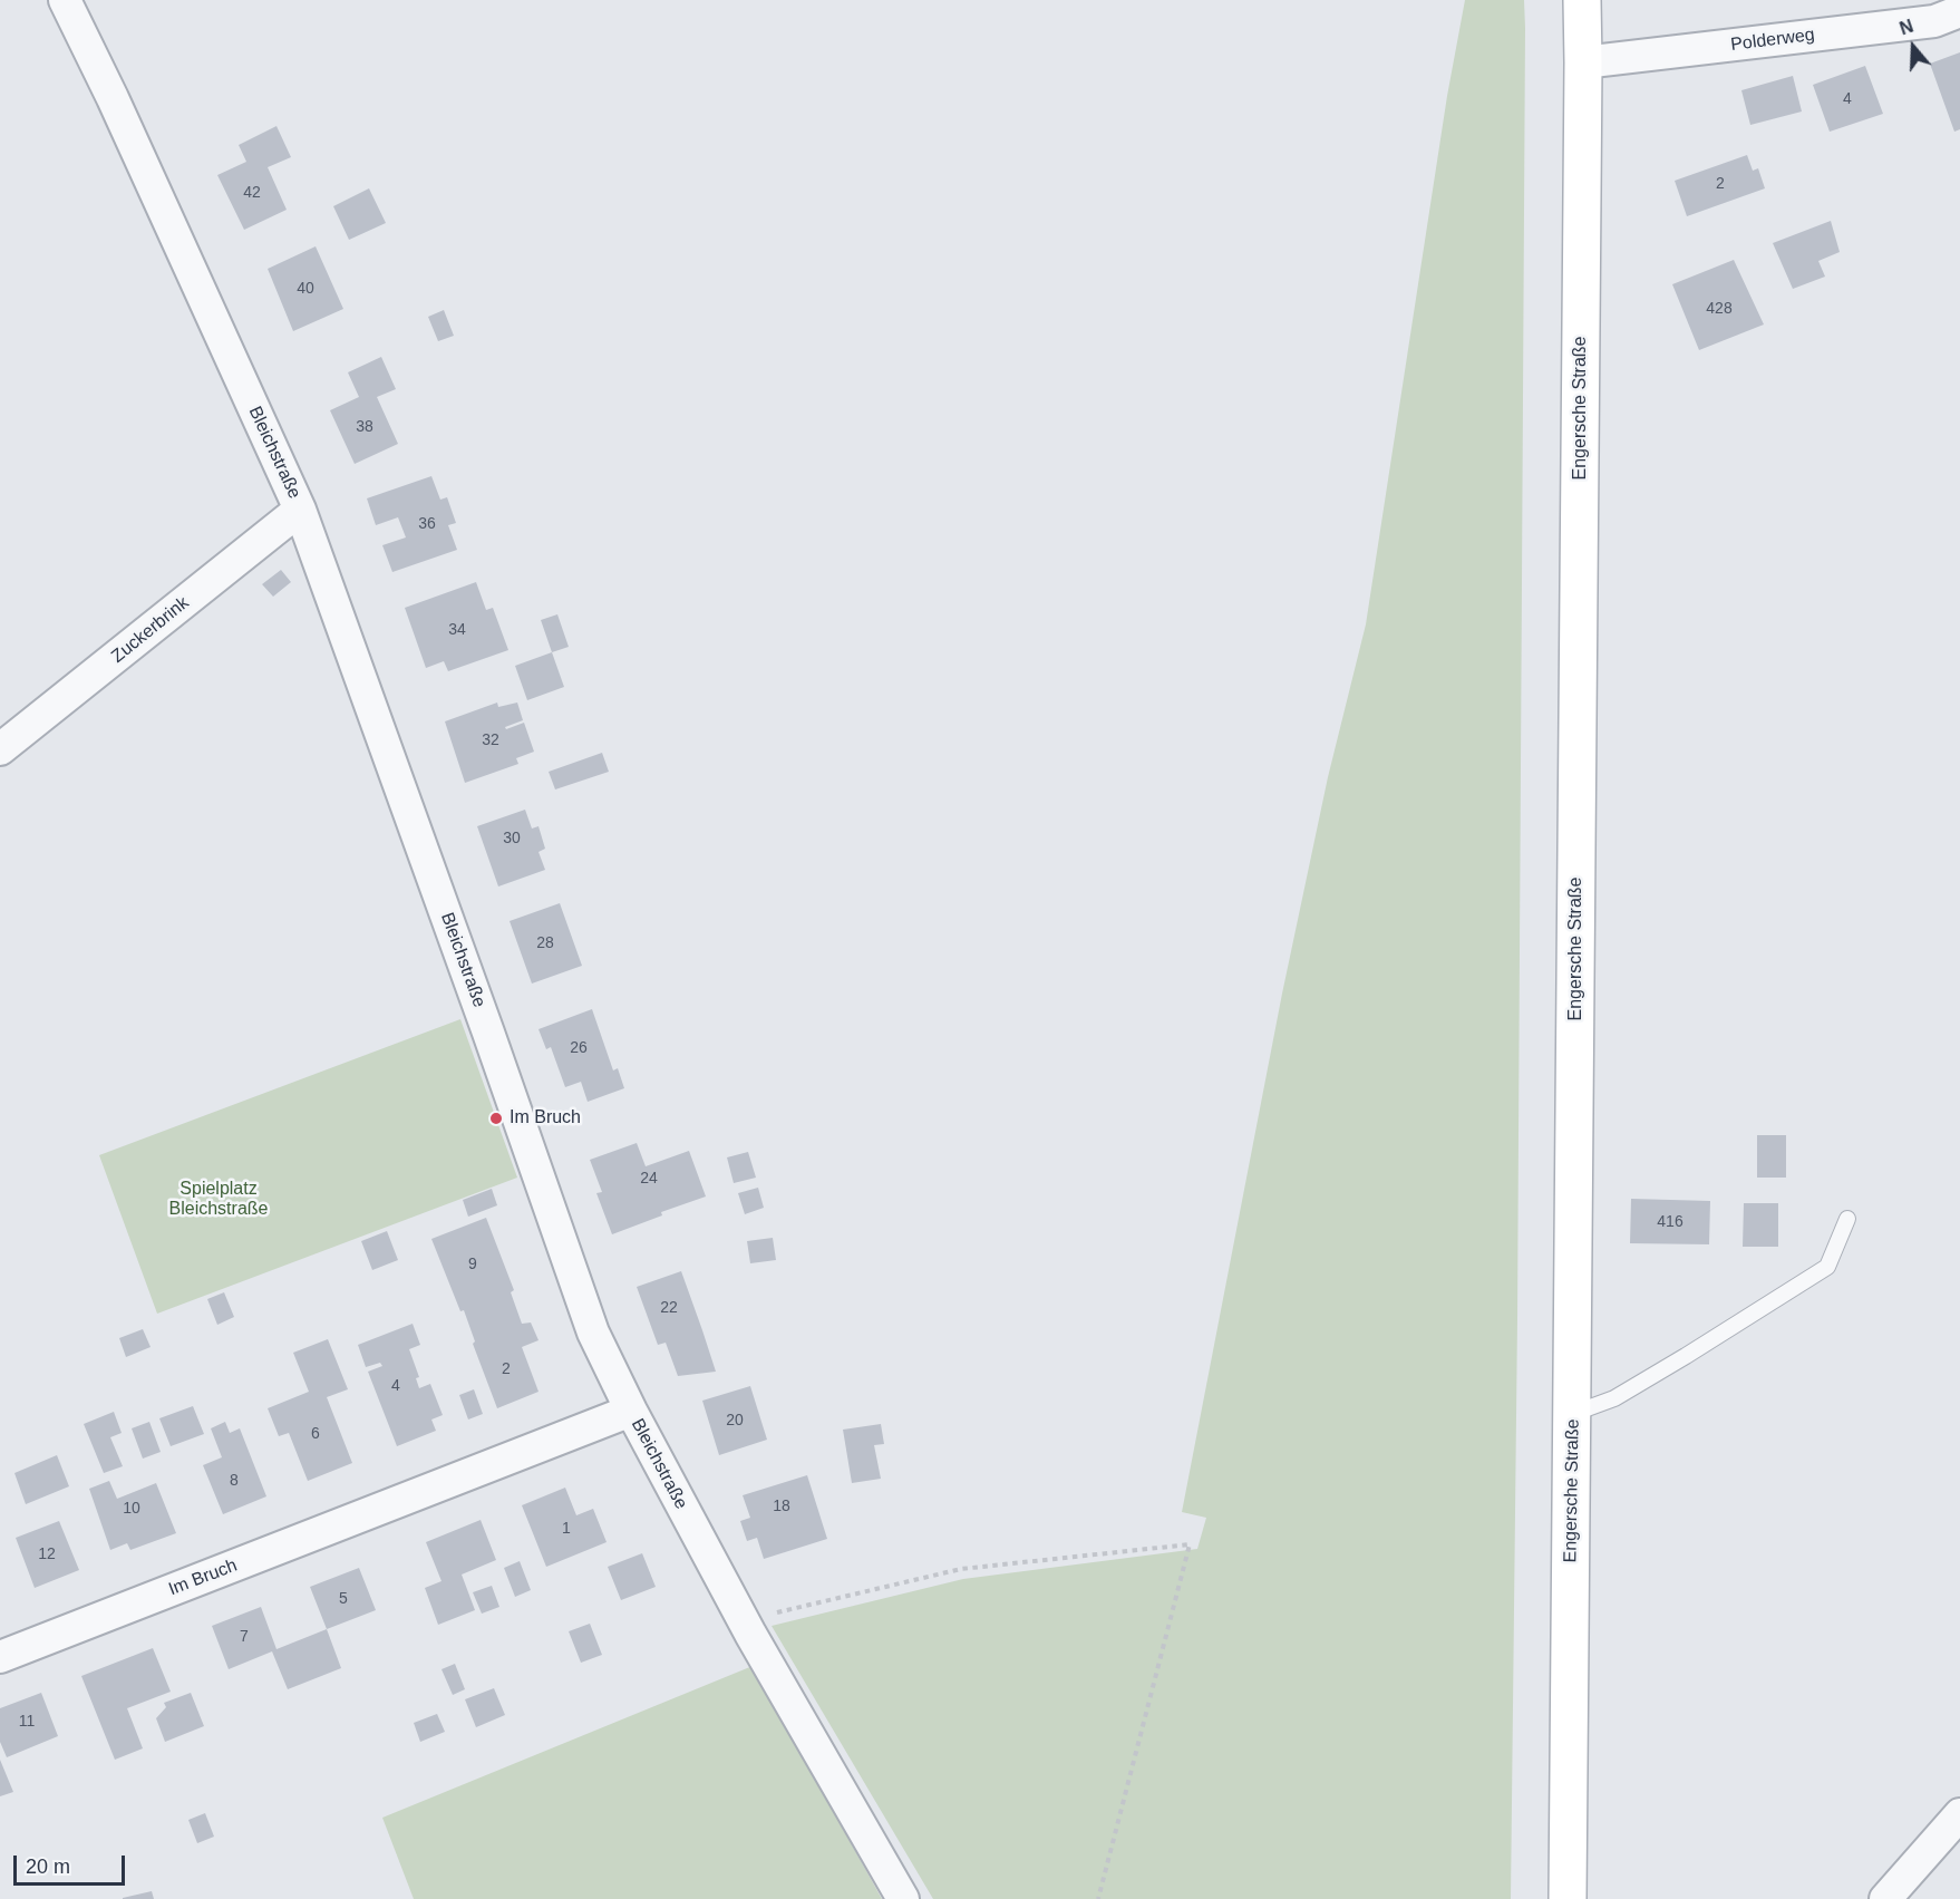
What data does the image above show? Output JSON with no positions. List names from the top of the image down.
{
  "streets": {
    "main road": ["Engersche Straße"],
    "street": [
      "Polderweg",
      "Bleichstraße",
      "Zuckerbrink",
      "Im Bruch"
    ]
  },
  "crossings": [
    ["Polderweg", "Engersche Straße"],
    ["Bleichstraße", "Zuckerbrink"],
    ["Bleichstraße", "Im Bruch"]
  ],
  "parks": ["Spielplatz Bleichstraße"],
  "places": ["Im Bruch"],
  "house_numbers": [
    "4",
    "2",
    "42",
    "40",
    "428",
    "38",
    "36",
    "34",
    "32",
    "30",
    "28",
    "26",
    "24",
    "416",
    "9",
    "22",
    "2",
    "4",
    "20",
    "6",
    "8",
    "18",
    "10",
    "1",
    "12",
    "5",
    "7",
    "11"
  ],
  "scale_bar": "20 m",
  "north": "top"
}
